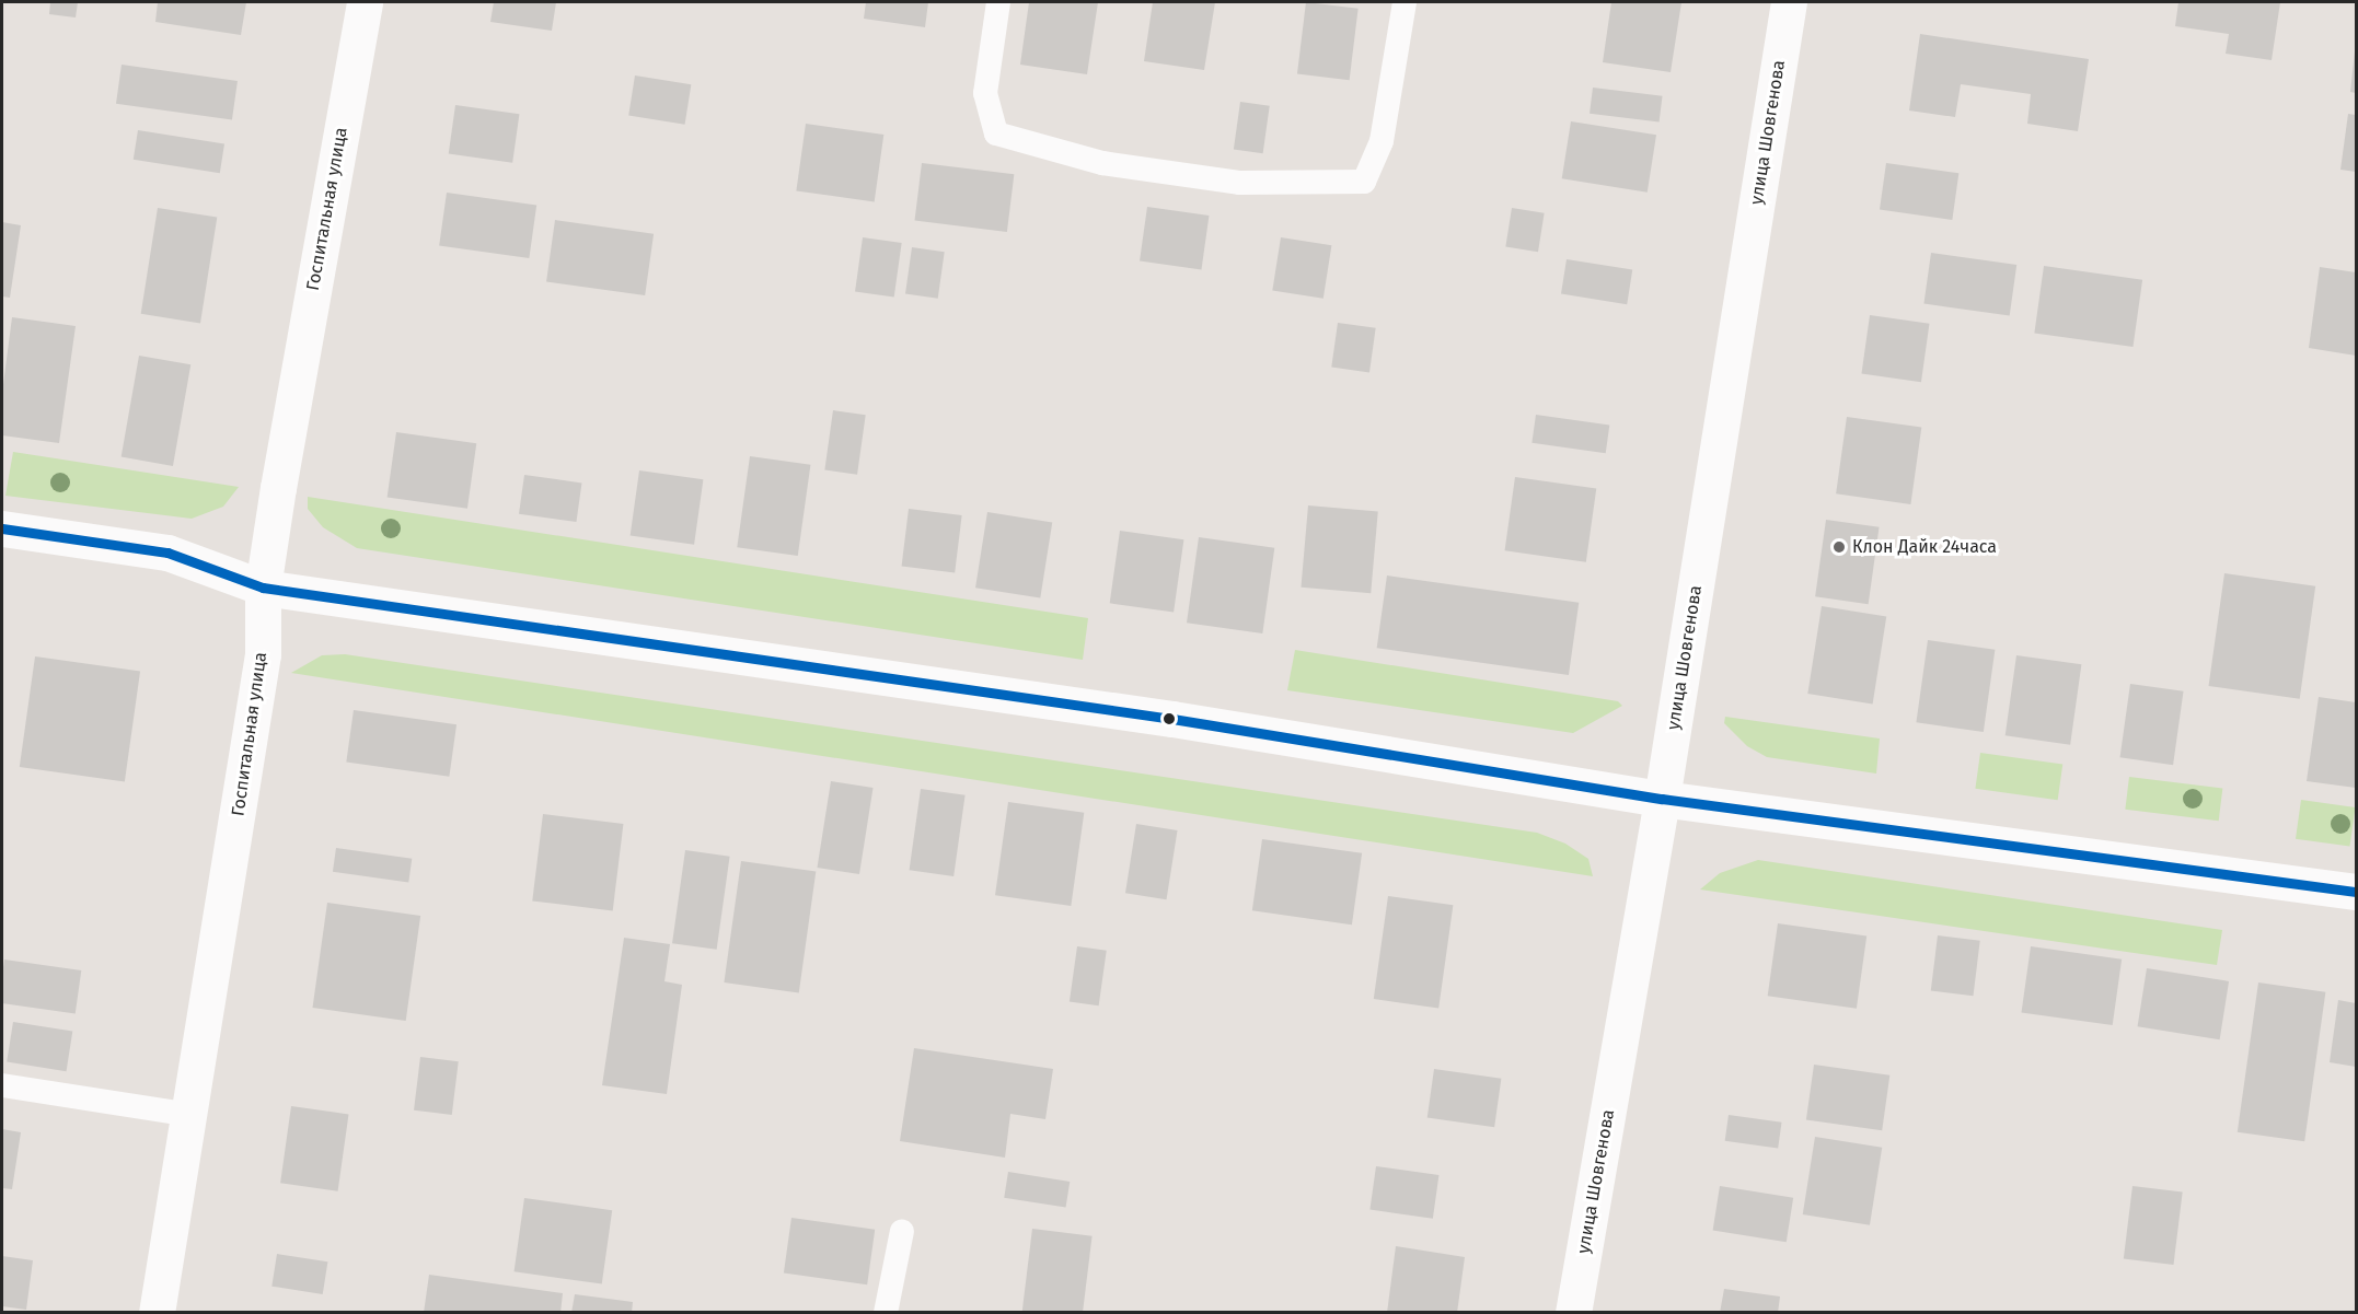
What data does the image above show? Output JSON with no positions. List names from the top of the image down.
{
  "streets": {
    "main road": ["улица Шовгенова", "Госпитальная улица"]
  },
  "places": ["Клон Дайк 24часа"]
}
